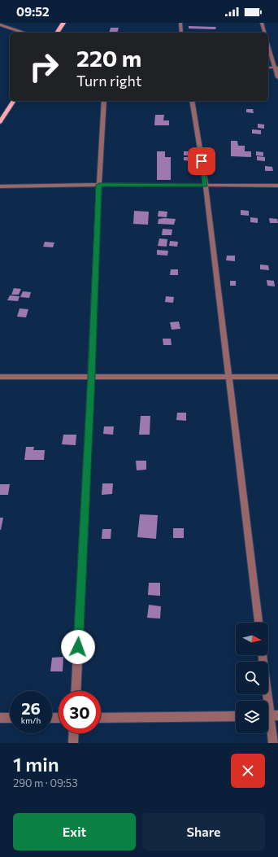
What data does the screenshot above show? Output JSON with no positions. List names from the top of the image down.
{
  "north": "right",
  "page": {
    "status": "09:52",
    "turn": ["220 m", "Turn right"],
    "speed": "26 km/h",
    "limit": "30",
    "heading": ["1 min", "290 m · 09:53"],
    "buttons": ["Exit", "Share"]
  }
}
